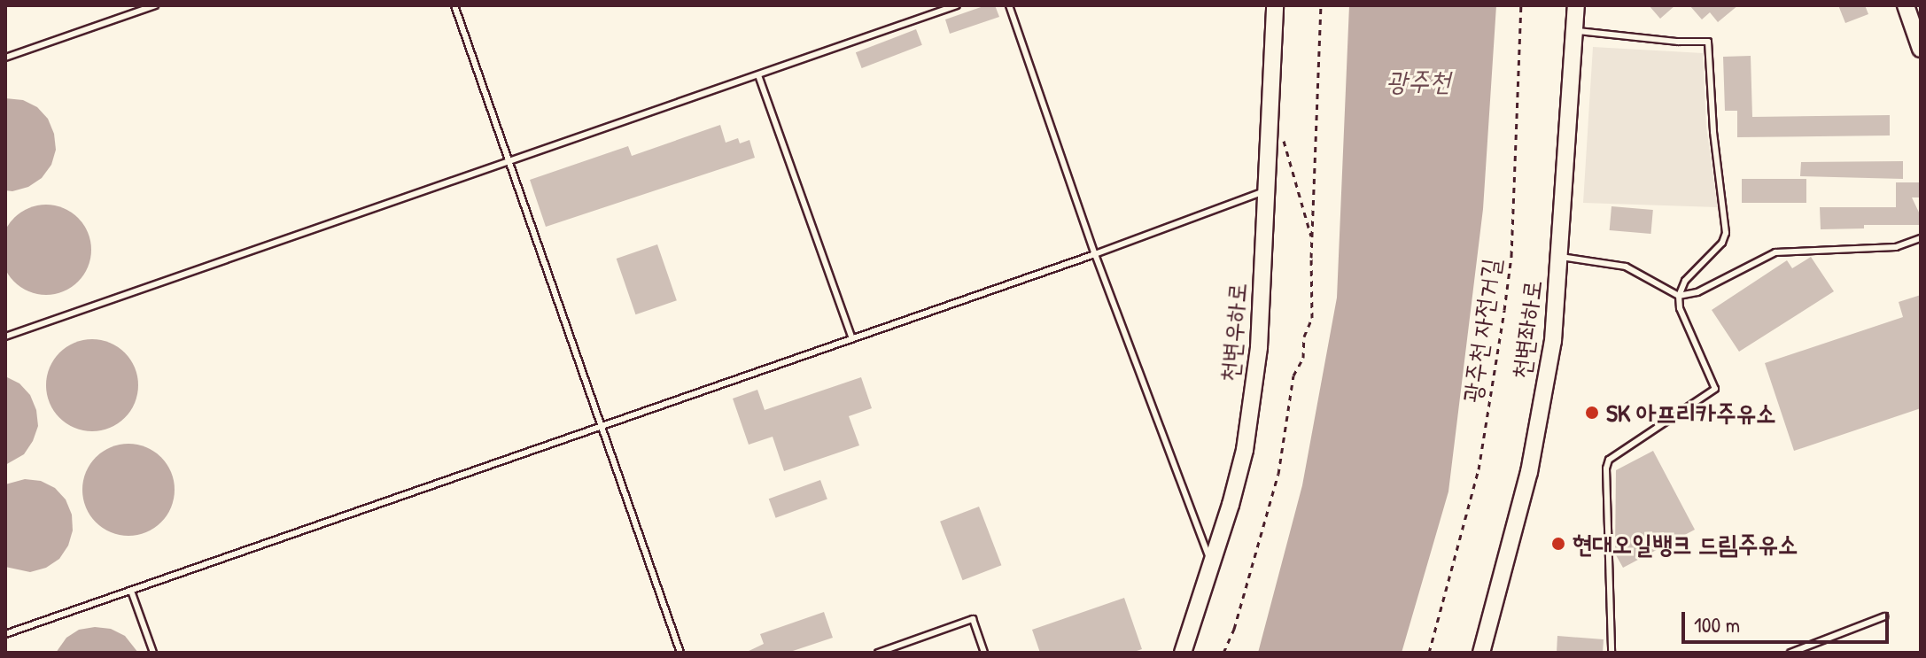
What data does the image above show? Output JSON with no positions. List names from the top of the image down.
{
  "streets": {
    "street": ["천변좌하로", "천변우하로"],
    "path": ["광주천 자전거길"]
  },
  "water": ["광주천"],
  "places": ["SK 아프리카주유소", "현대오일뱅크 드림주유소"],
  "scale_bar": "100 m"
}
